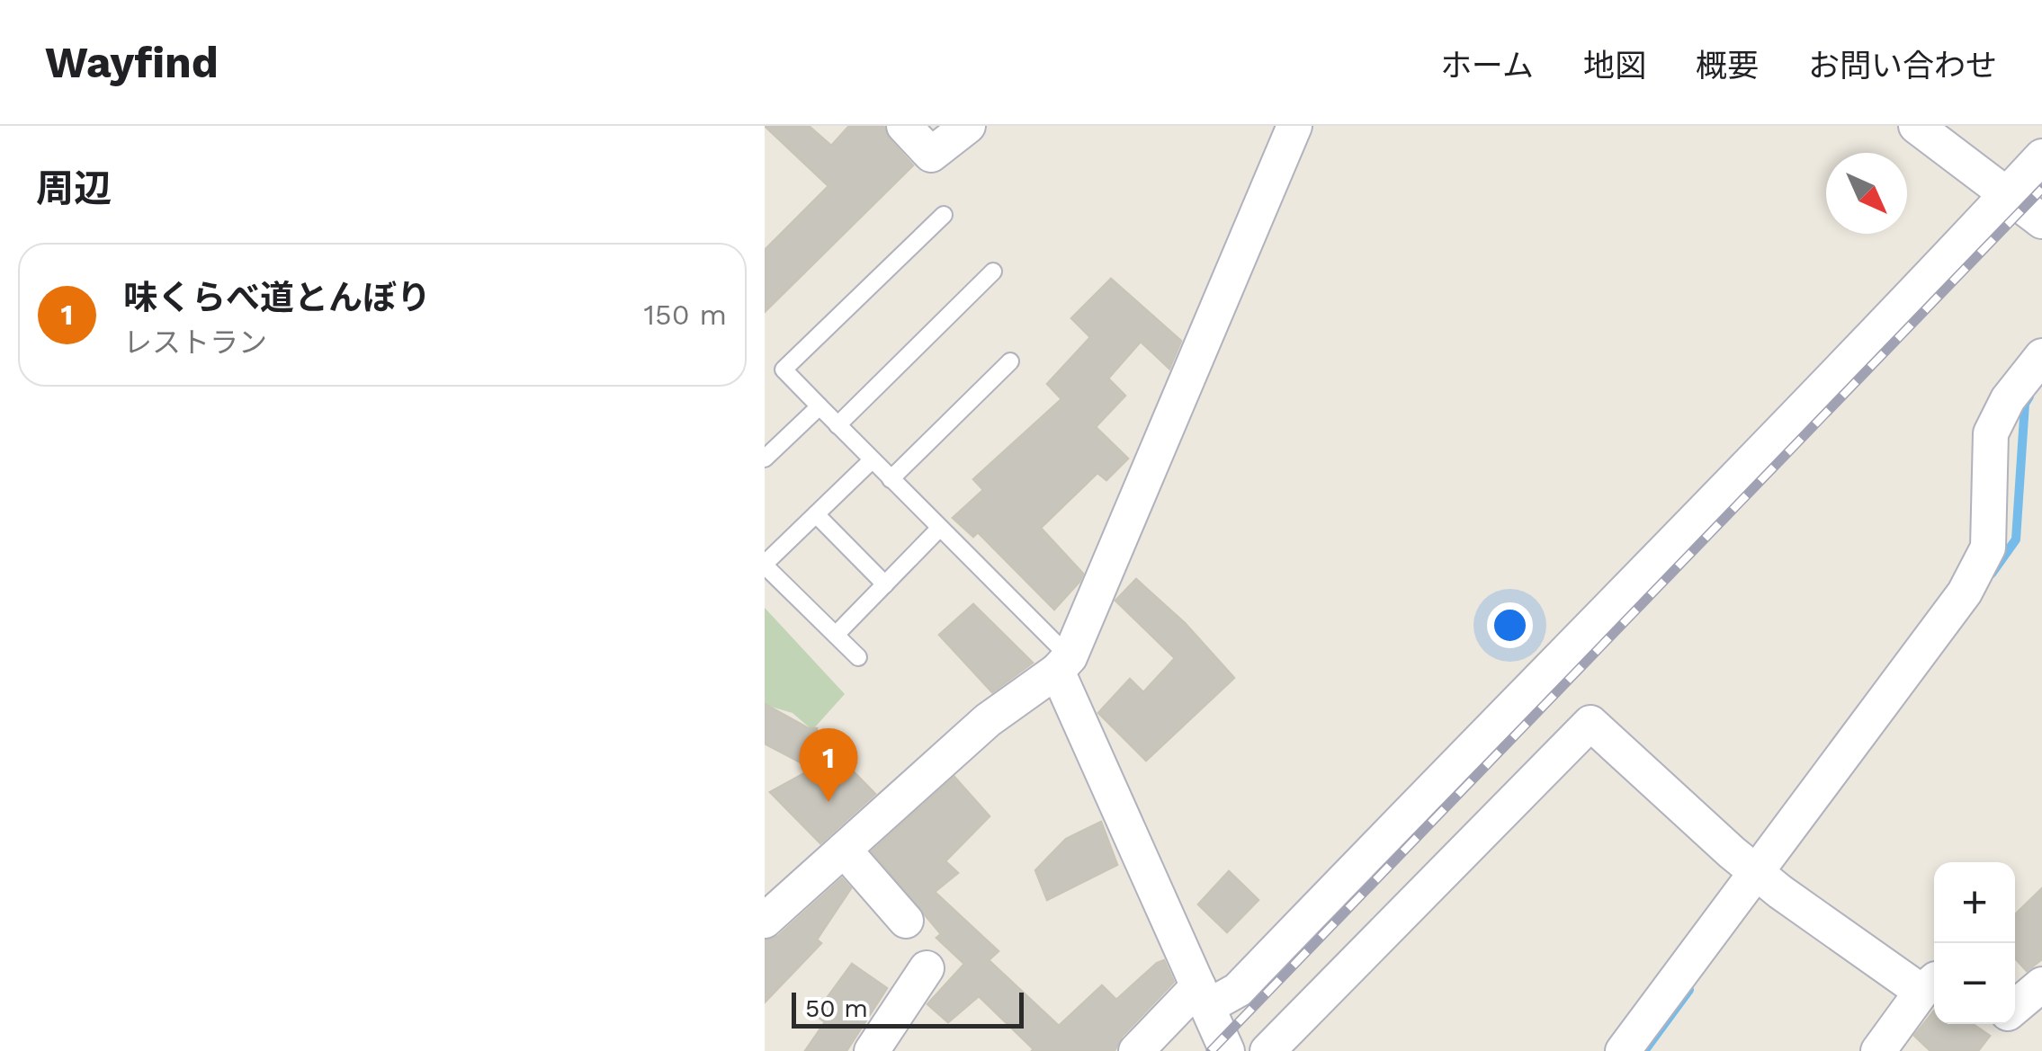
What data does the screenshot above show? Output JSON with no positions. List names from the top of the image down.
{
  "scale_bar": "50 m",
  "north": "bottom right",
  "page": {
    "header": "Wayfind",
    "nav": [
      "ホーム",
      "地図",
      "概要",
      "お問い合わせ"
    ],
    "heading": "周辺",
    "list": [
      {
        "mark": "1",
        "name": "味くらべ道とんぼり",
        "note": "レストラン",
        "value": "150 m"
      }
    ],
    "pins": "1",
    "map_buttons": ["+", "−"],
    "scale": "50 m"
  }
}
